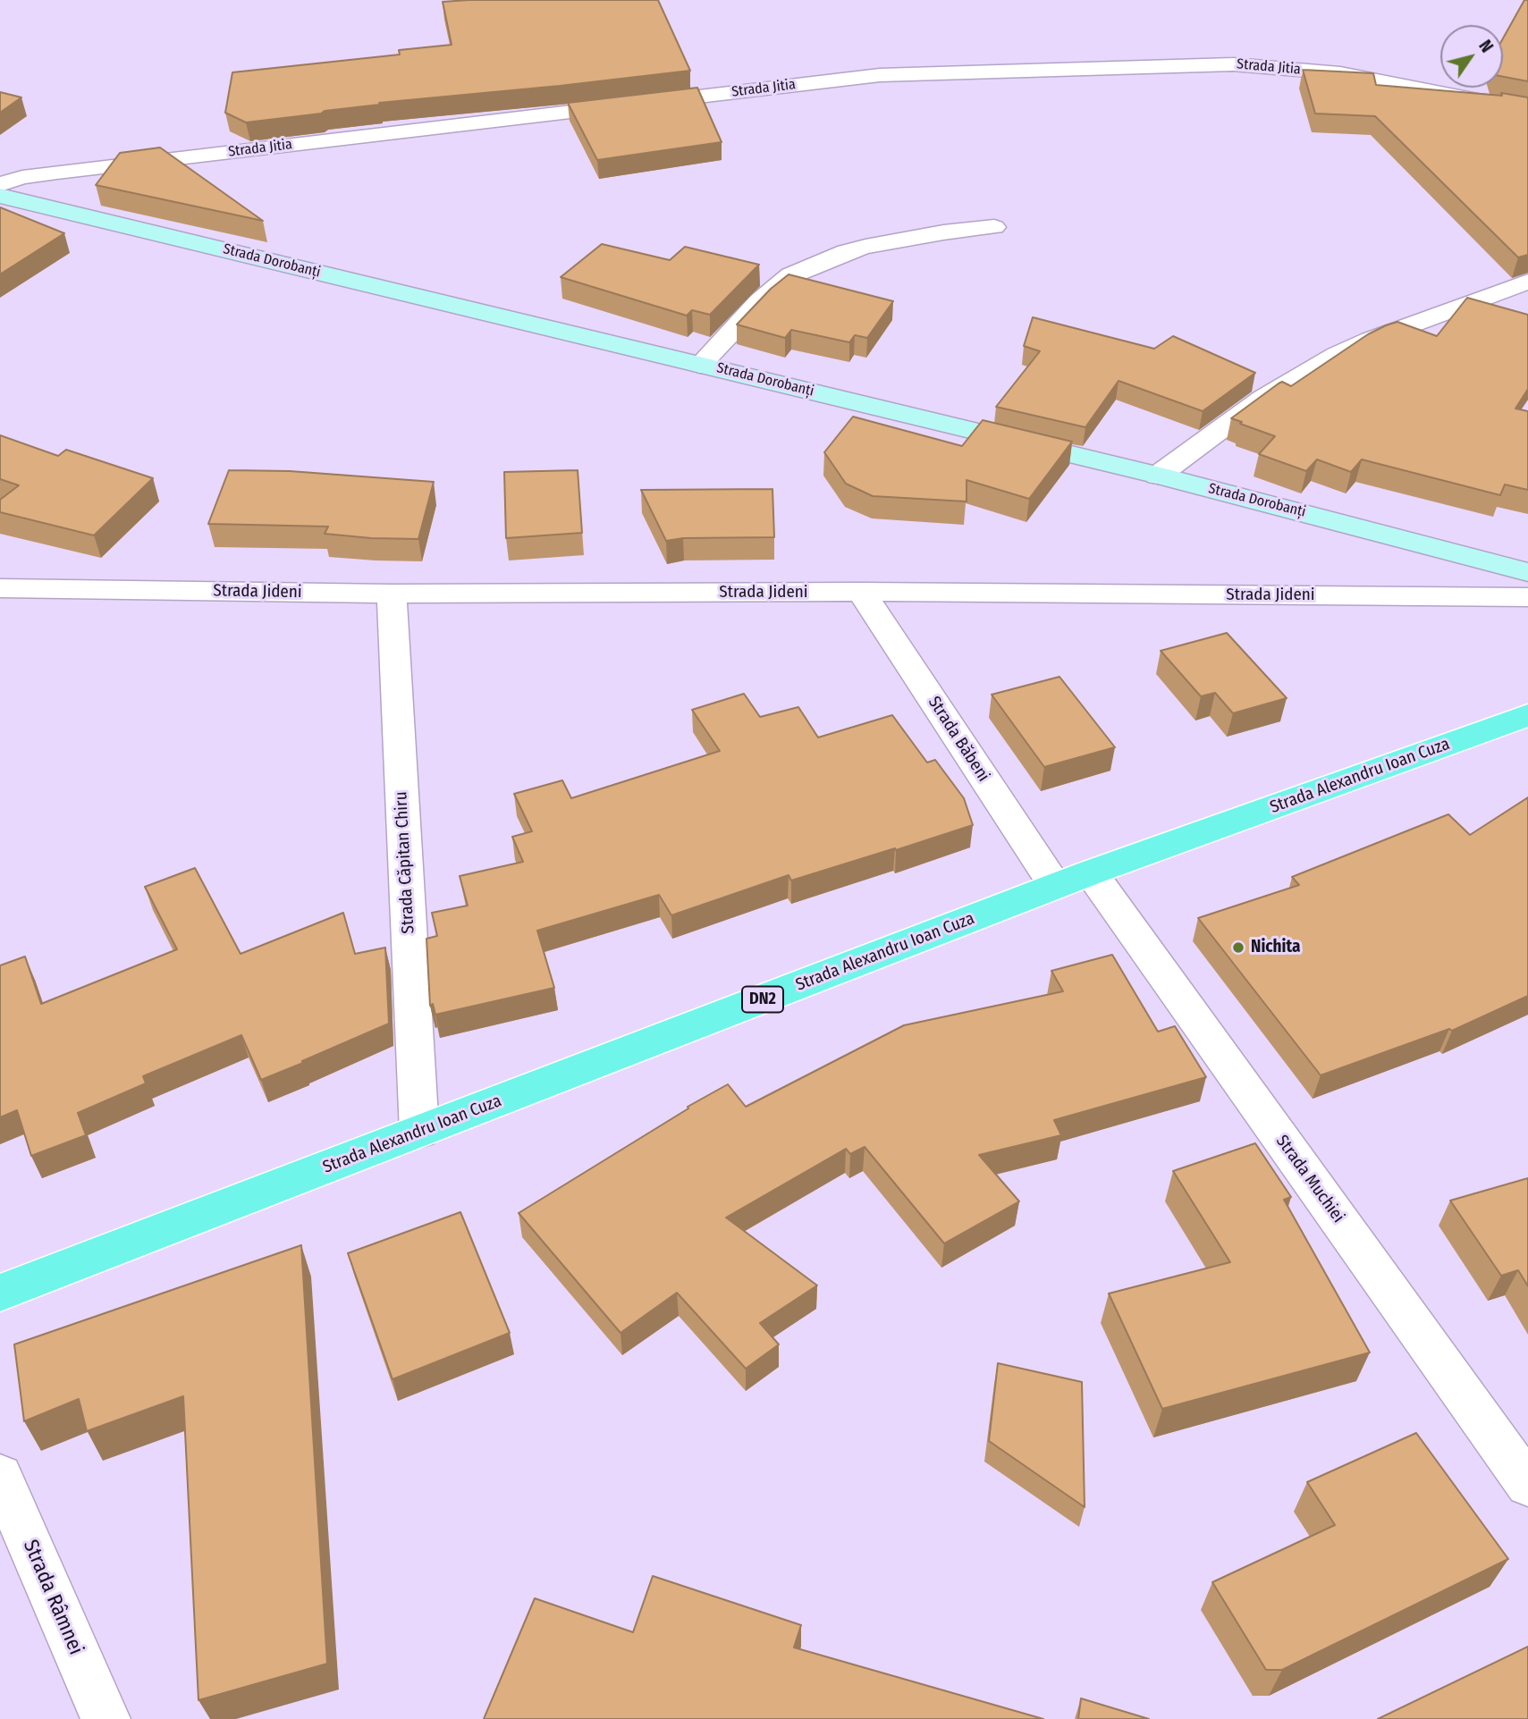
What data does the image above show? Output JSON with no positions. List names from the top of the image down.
{
  "streets": {
    "main road": ["Strada Dorobanți", "Strada Alexandru Ioan Cuza", "DN2"],
    "street": [
      "Strada Jitia",
      "Strada Jideni",
      "Strada Băbeni",
      "Strada Căpitan Chiru",
      "Strada Muchiei",
      "Strada Râmnei"
    ]
  },
  "crossings": [
    ["Strada Jideni", "Strada Băbeni"],
    ["Strada Jideni", "Strada Căpitan Chiru"],
    ["Strada Băbeni", "Strada Alexandru Ioan Cuza"],
    ["Strada Băbeni", "Strada Muchiei"],
    ["Strada Alexandru Ioan Cuza", "Strada Căpitan Chiru"],
    ["Strada Alexandru Ioan Cuza", "Strada Muchiei"]
  ],
  "places": ["Nichita"],
  "north": "top right"
}
